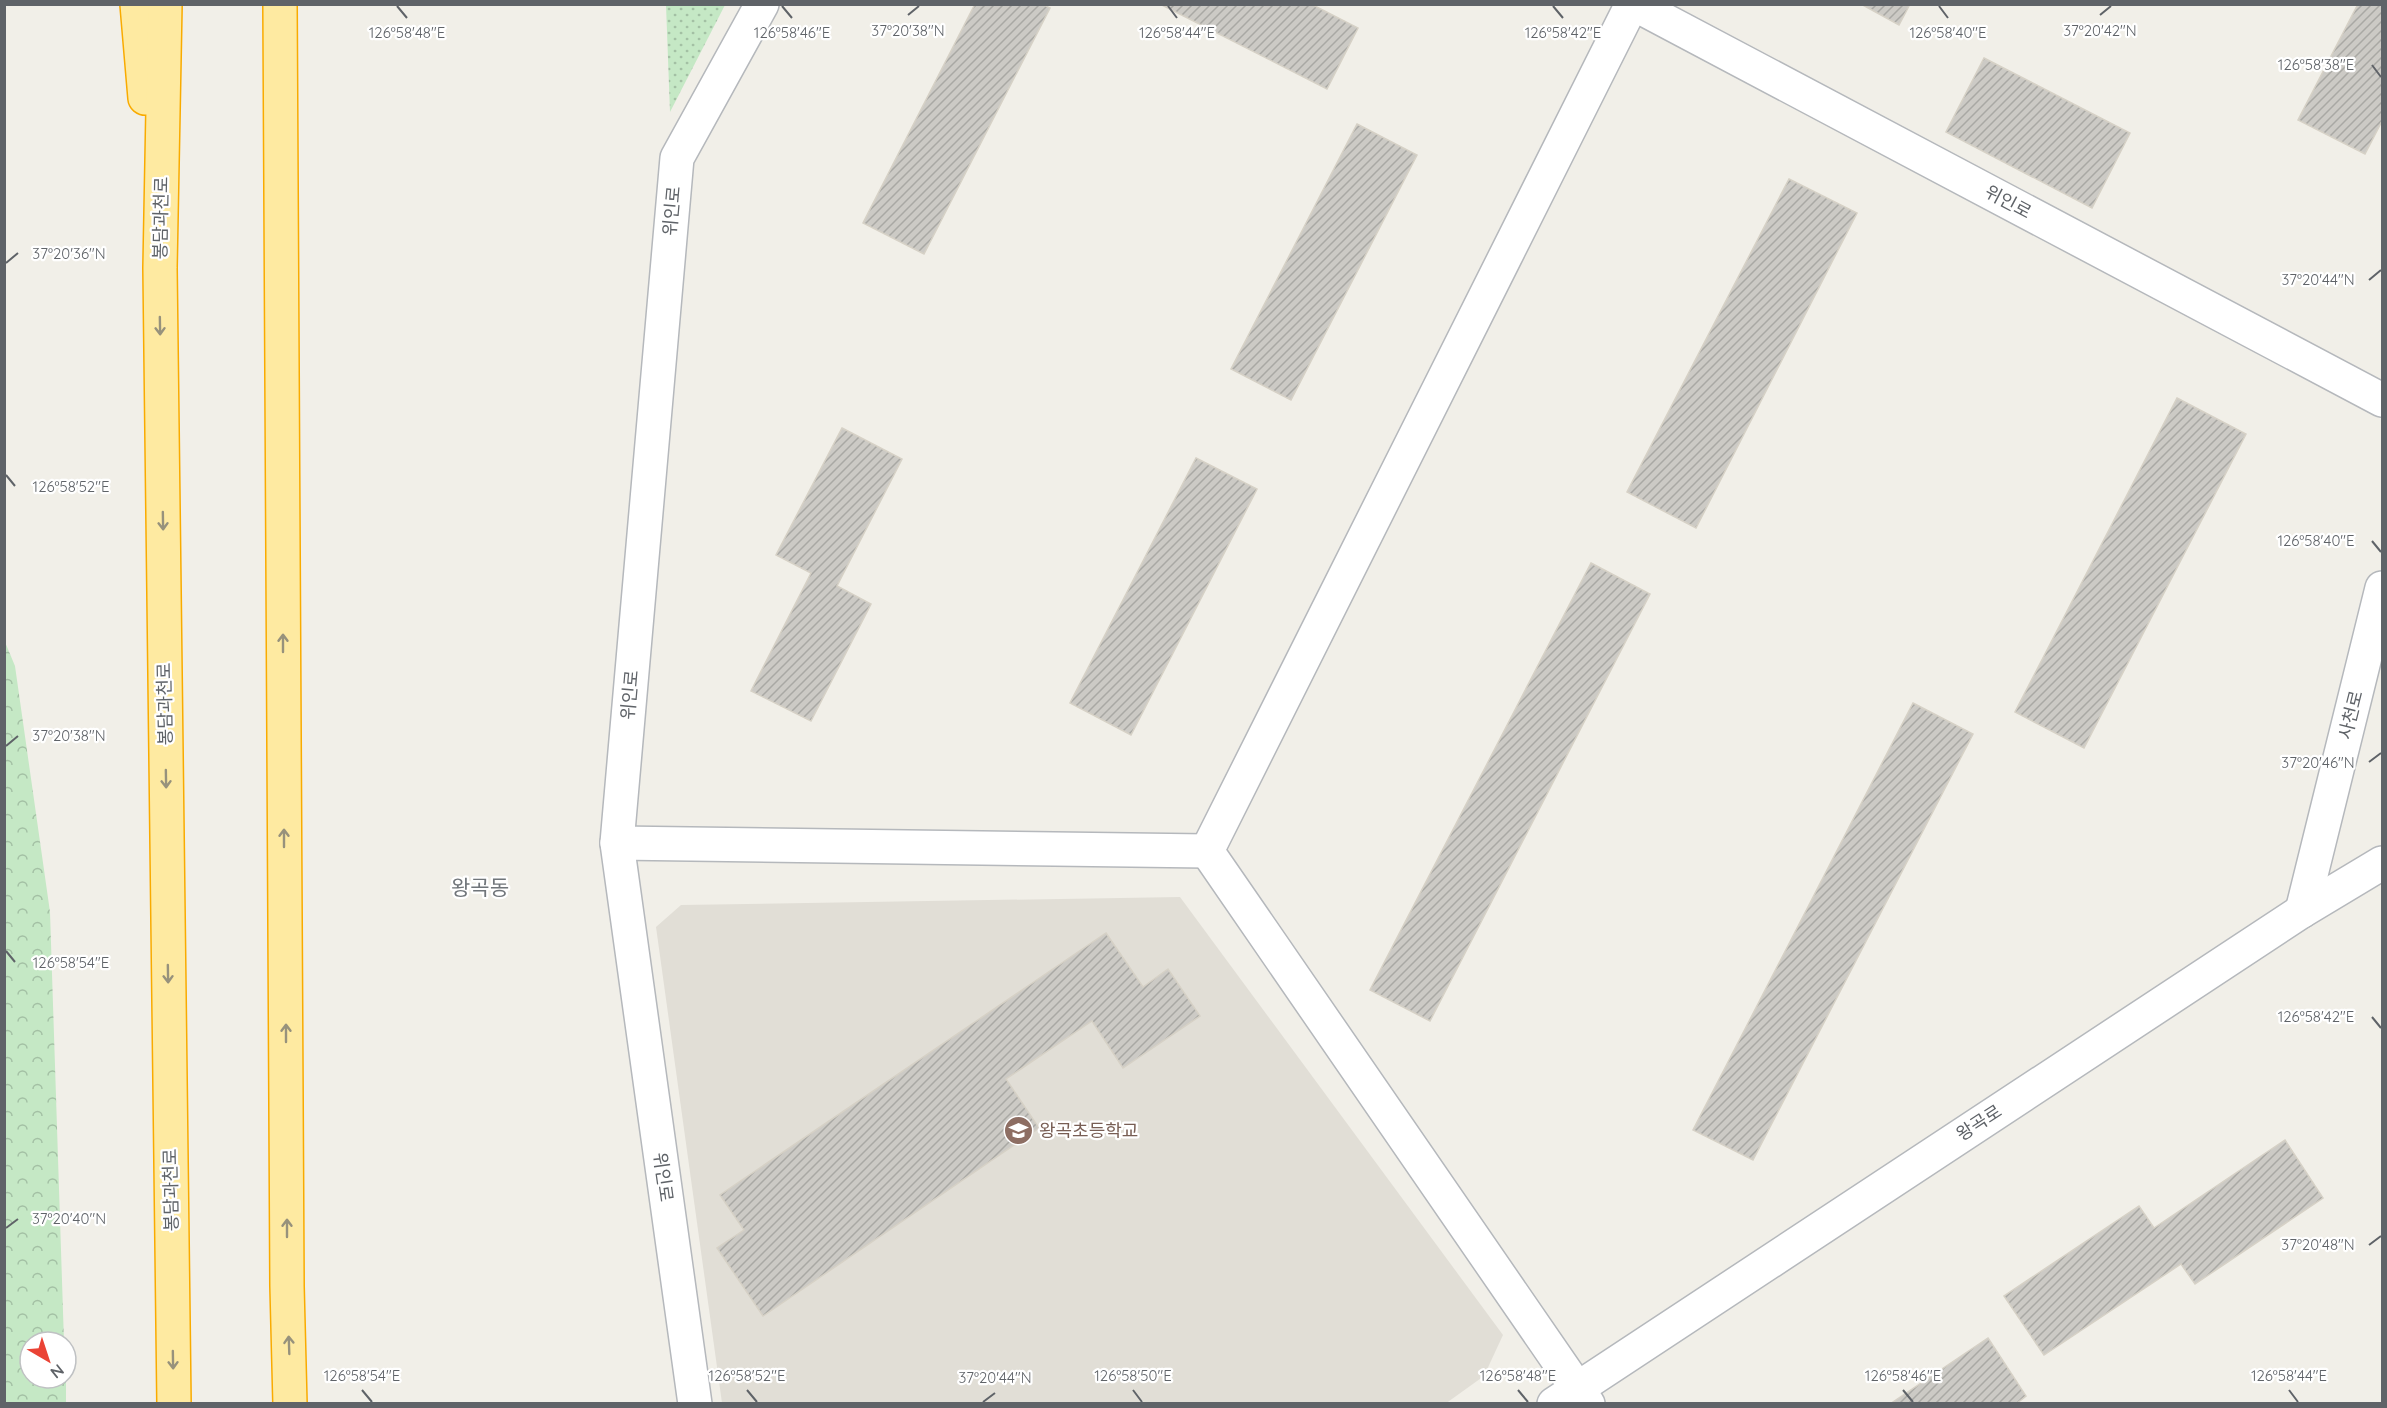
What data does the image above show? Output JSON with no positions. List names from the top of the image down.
{
  "streets": {
    "highway": ["봉담과천로"],
    "street": ["위인로", "사천로", "왕곡로"]
  },
  "crossings": [
    ["사천로", "왕곡로"]
  ],
  "districts": ["왕곡동"],
  "places": {
    "school or university": ["왕곡초등학교"]
  },
  "north": "bottom right",
  "coordinates": [
    "37°20'38\"N",
    "37°20'42\"N",
    "126°58'44\"E",
    "126°58'42\"E",
    "126°58'40\"E",
    "126°58'48\"E",
    "126°58'46\"E",
    "126°58'38\"E",
    "37°20'36\"N",
    "37°20'44\"N",
    "126°58'52\"E",
    "37°20'46\"N",
    "126°58'54\"E",
    "37°20'40\"N",
    "37°20'48\"N",
    "126°58'50\"E"
  ]
}
